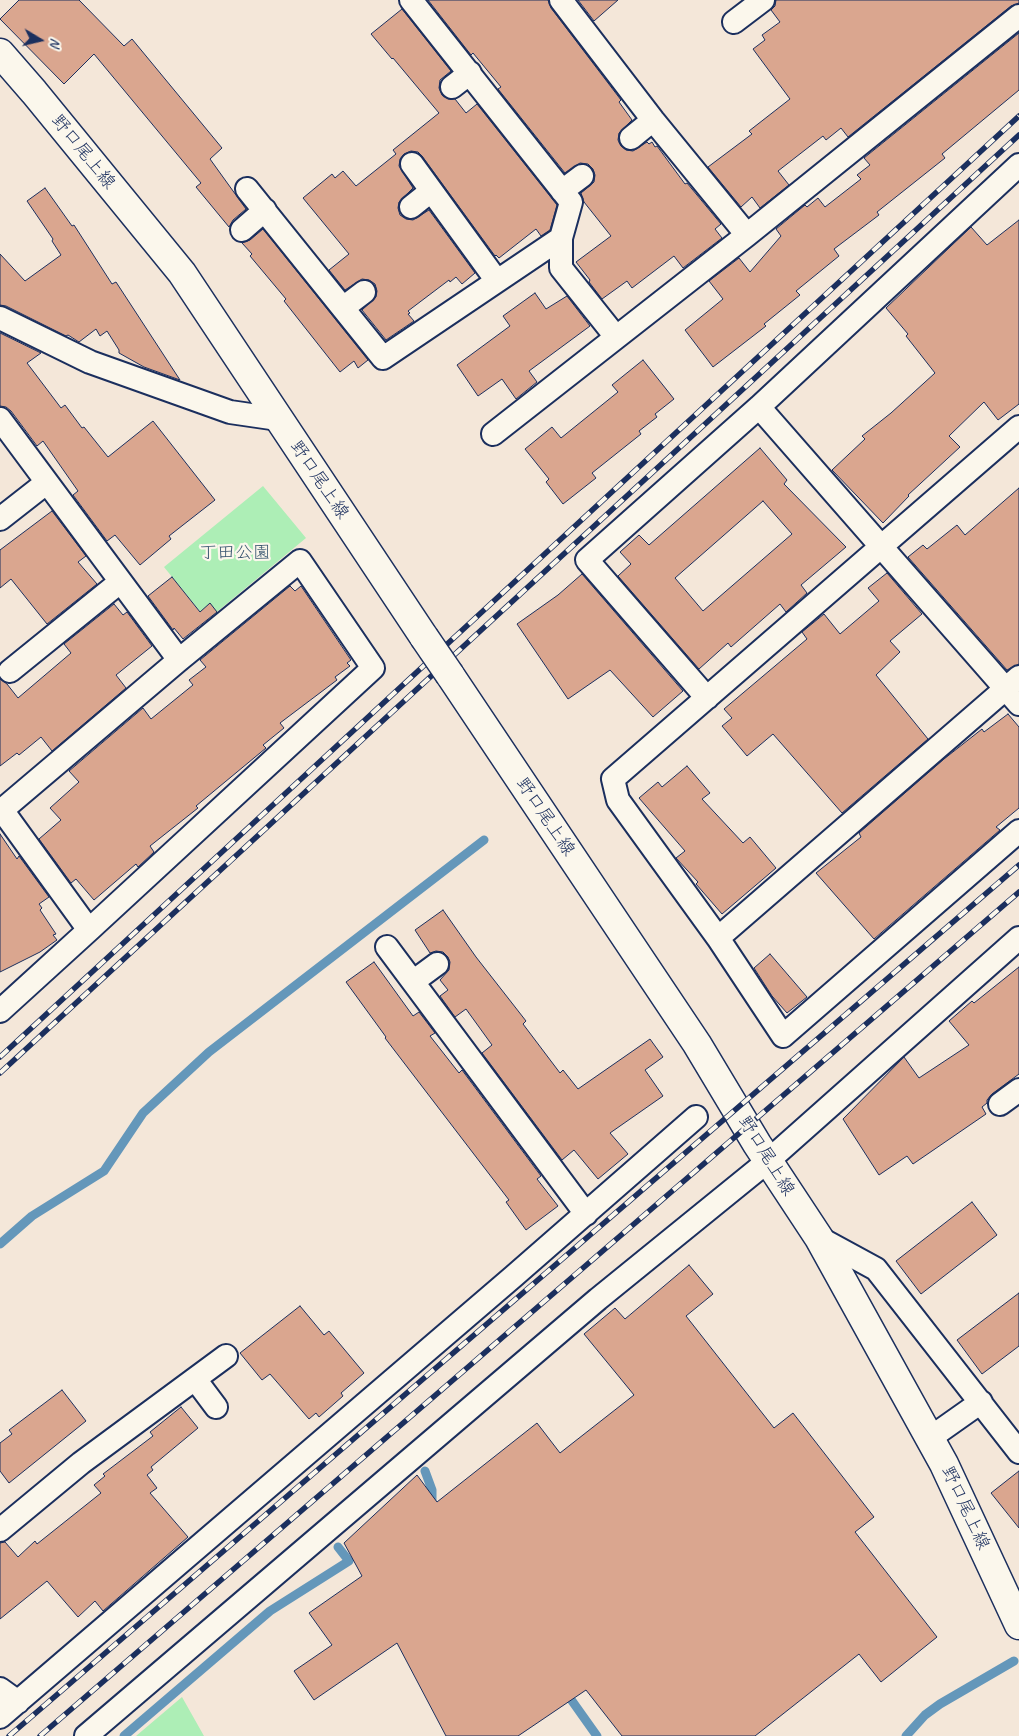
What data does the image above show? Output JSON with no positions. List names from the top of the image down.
{
  "streets": {
    "main road": ["野口尾上線"]
  },
  "parks": ["丁田公園"],
  "north": "right"
}
